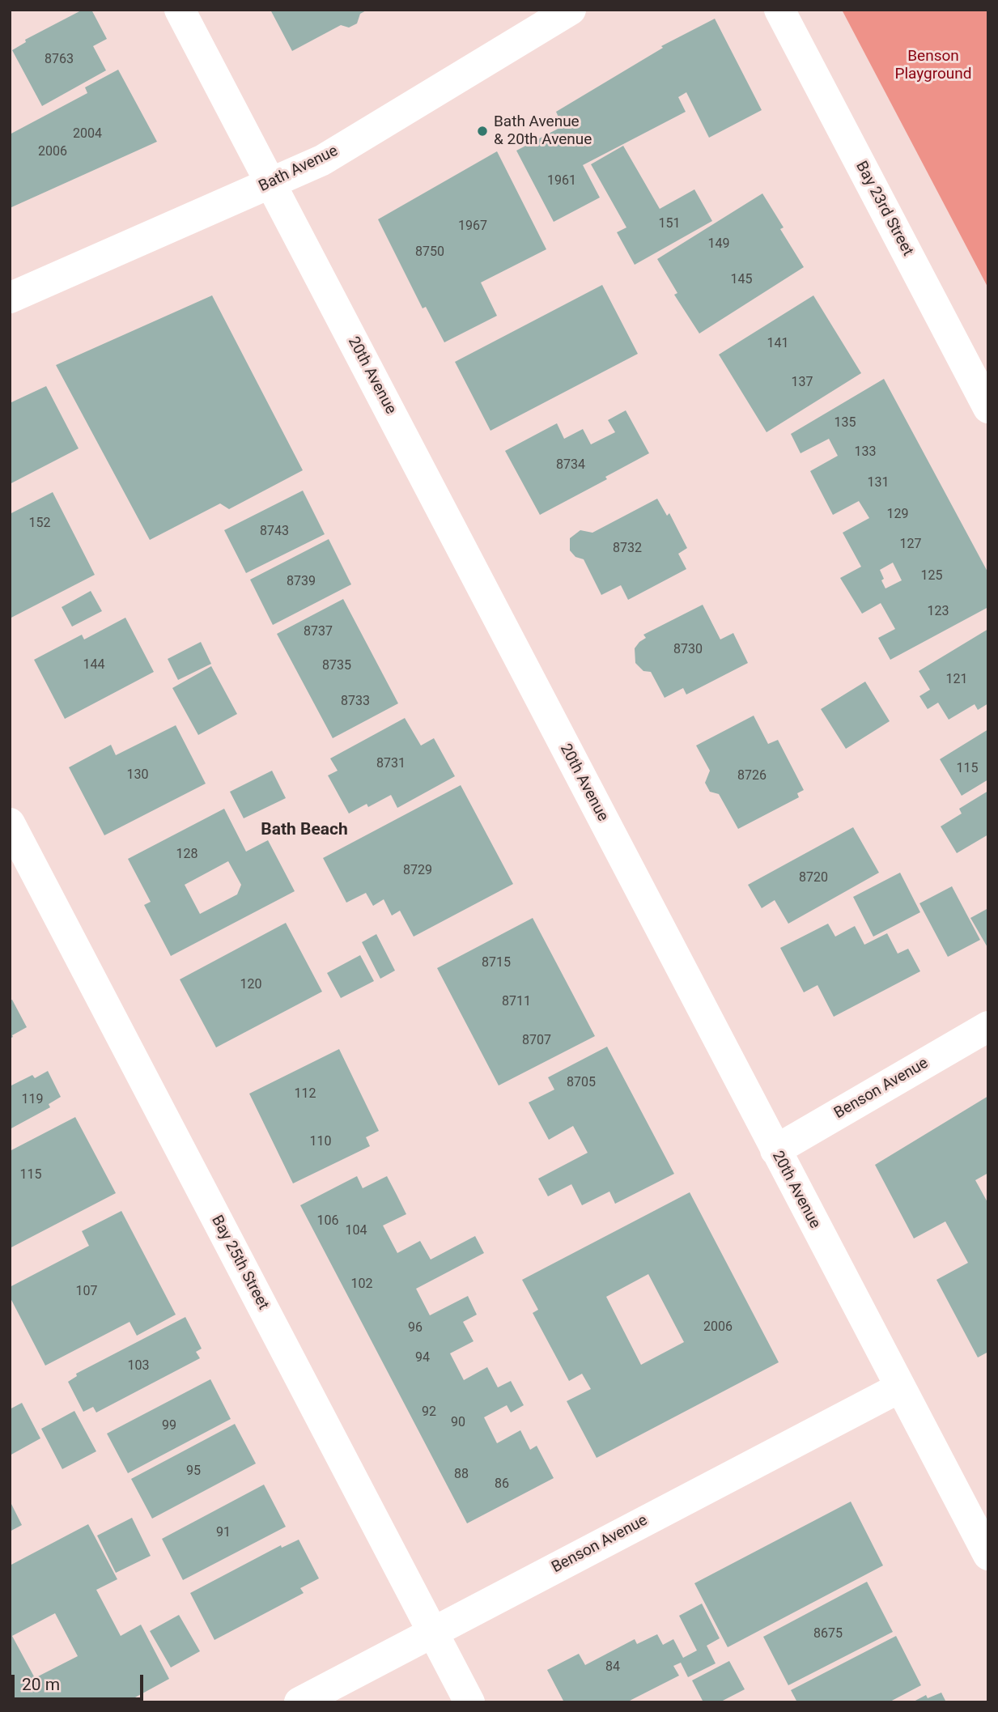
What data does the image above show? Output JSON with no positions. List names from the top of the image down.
{
  "streets": {
    "street": [
      "Bath Avenue",
      "Bay 23rd Street",
      "20th Avenue",
      "Benson Avenue",
      "Bay 25th Street"
    ]
  },
  "crossings": [
    ["Bath Avenue", "20th Avenue"],
    ["20th Avenue", "Benson Avenue"],
    ["Benson Avenue", "Bay 25th Street"]
  ],
  "districts": ["Bath Beach"],
  "parks": ["Benson Playground"],
  "places": ["Bath Avenue & 20th Avenue"],
  "house_numbers": [
    "8763",
    "2004",
    "2006",
    "1961",
    "151",
    "1967",
    "149",
    "8750",
    "145",
    "141",
    "137",
    "135",
    "133",
    "8734",
    "131",
    "129",
    "152",
    "8743",
    "127",
    "8732",
    "125",
    "8739",
    "123",
    "8737",
    "8730",
    "144",
    "8735",
    "121",
    "8733",
    "8731",
    "115",
    "130",
    "8726",
    "128",
    "8729",
    "8720",
    "8715",
    "120",
    "8711",
    "8707",
    "8705",
    "112",
    "119",
    "110",
    "115",
    "106",
    "104",
    "102",
    "107",
    "2006",
    "96",
    "94",
    "103",
    "92",
    "90",
    "99",
    "95",
    "88",
    "86",
    "91",
    "8675",
    "84"
  ],
  "scale_bar": "20 m"
}
